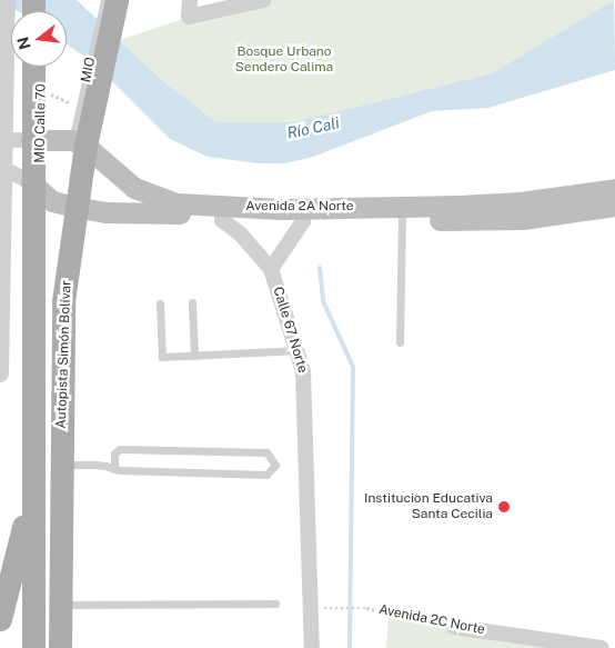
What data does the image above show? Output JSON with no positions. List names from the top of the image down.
{
  "streets": {
    "main road": ["Avenida 2A Norte", "Autopista Simón Bolívar"],
    "street": ["Calle 67 Norte", "Avenida 2C Norte"],
    "lane": ["MIO", "MIO Calle 70"]
  },
  "crossings": [
    ["MIO", "Autopista Simón Bolívar"],
    ["Avenida 2A Norte", "Calle 67 Norte"],
    ["Avenida 2A Norte", "Autopista Simón Bolívar"]
  ],
  "water": ["Río Cali"],
  "parks": ["Bosque Urbano Sendero Calima"],
  "places": ["Institucion Educativa Santa Cecilia"],
  "north": "left"
}
